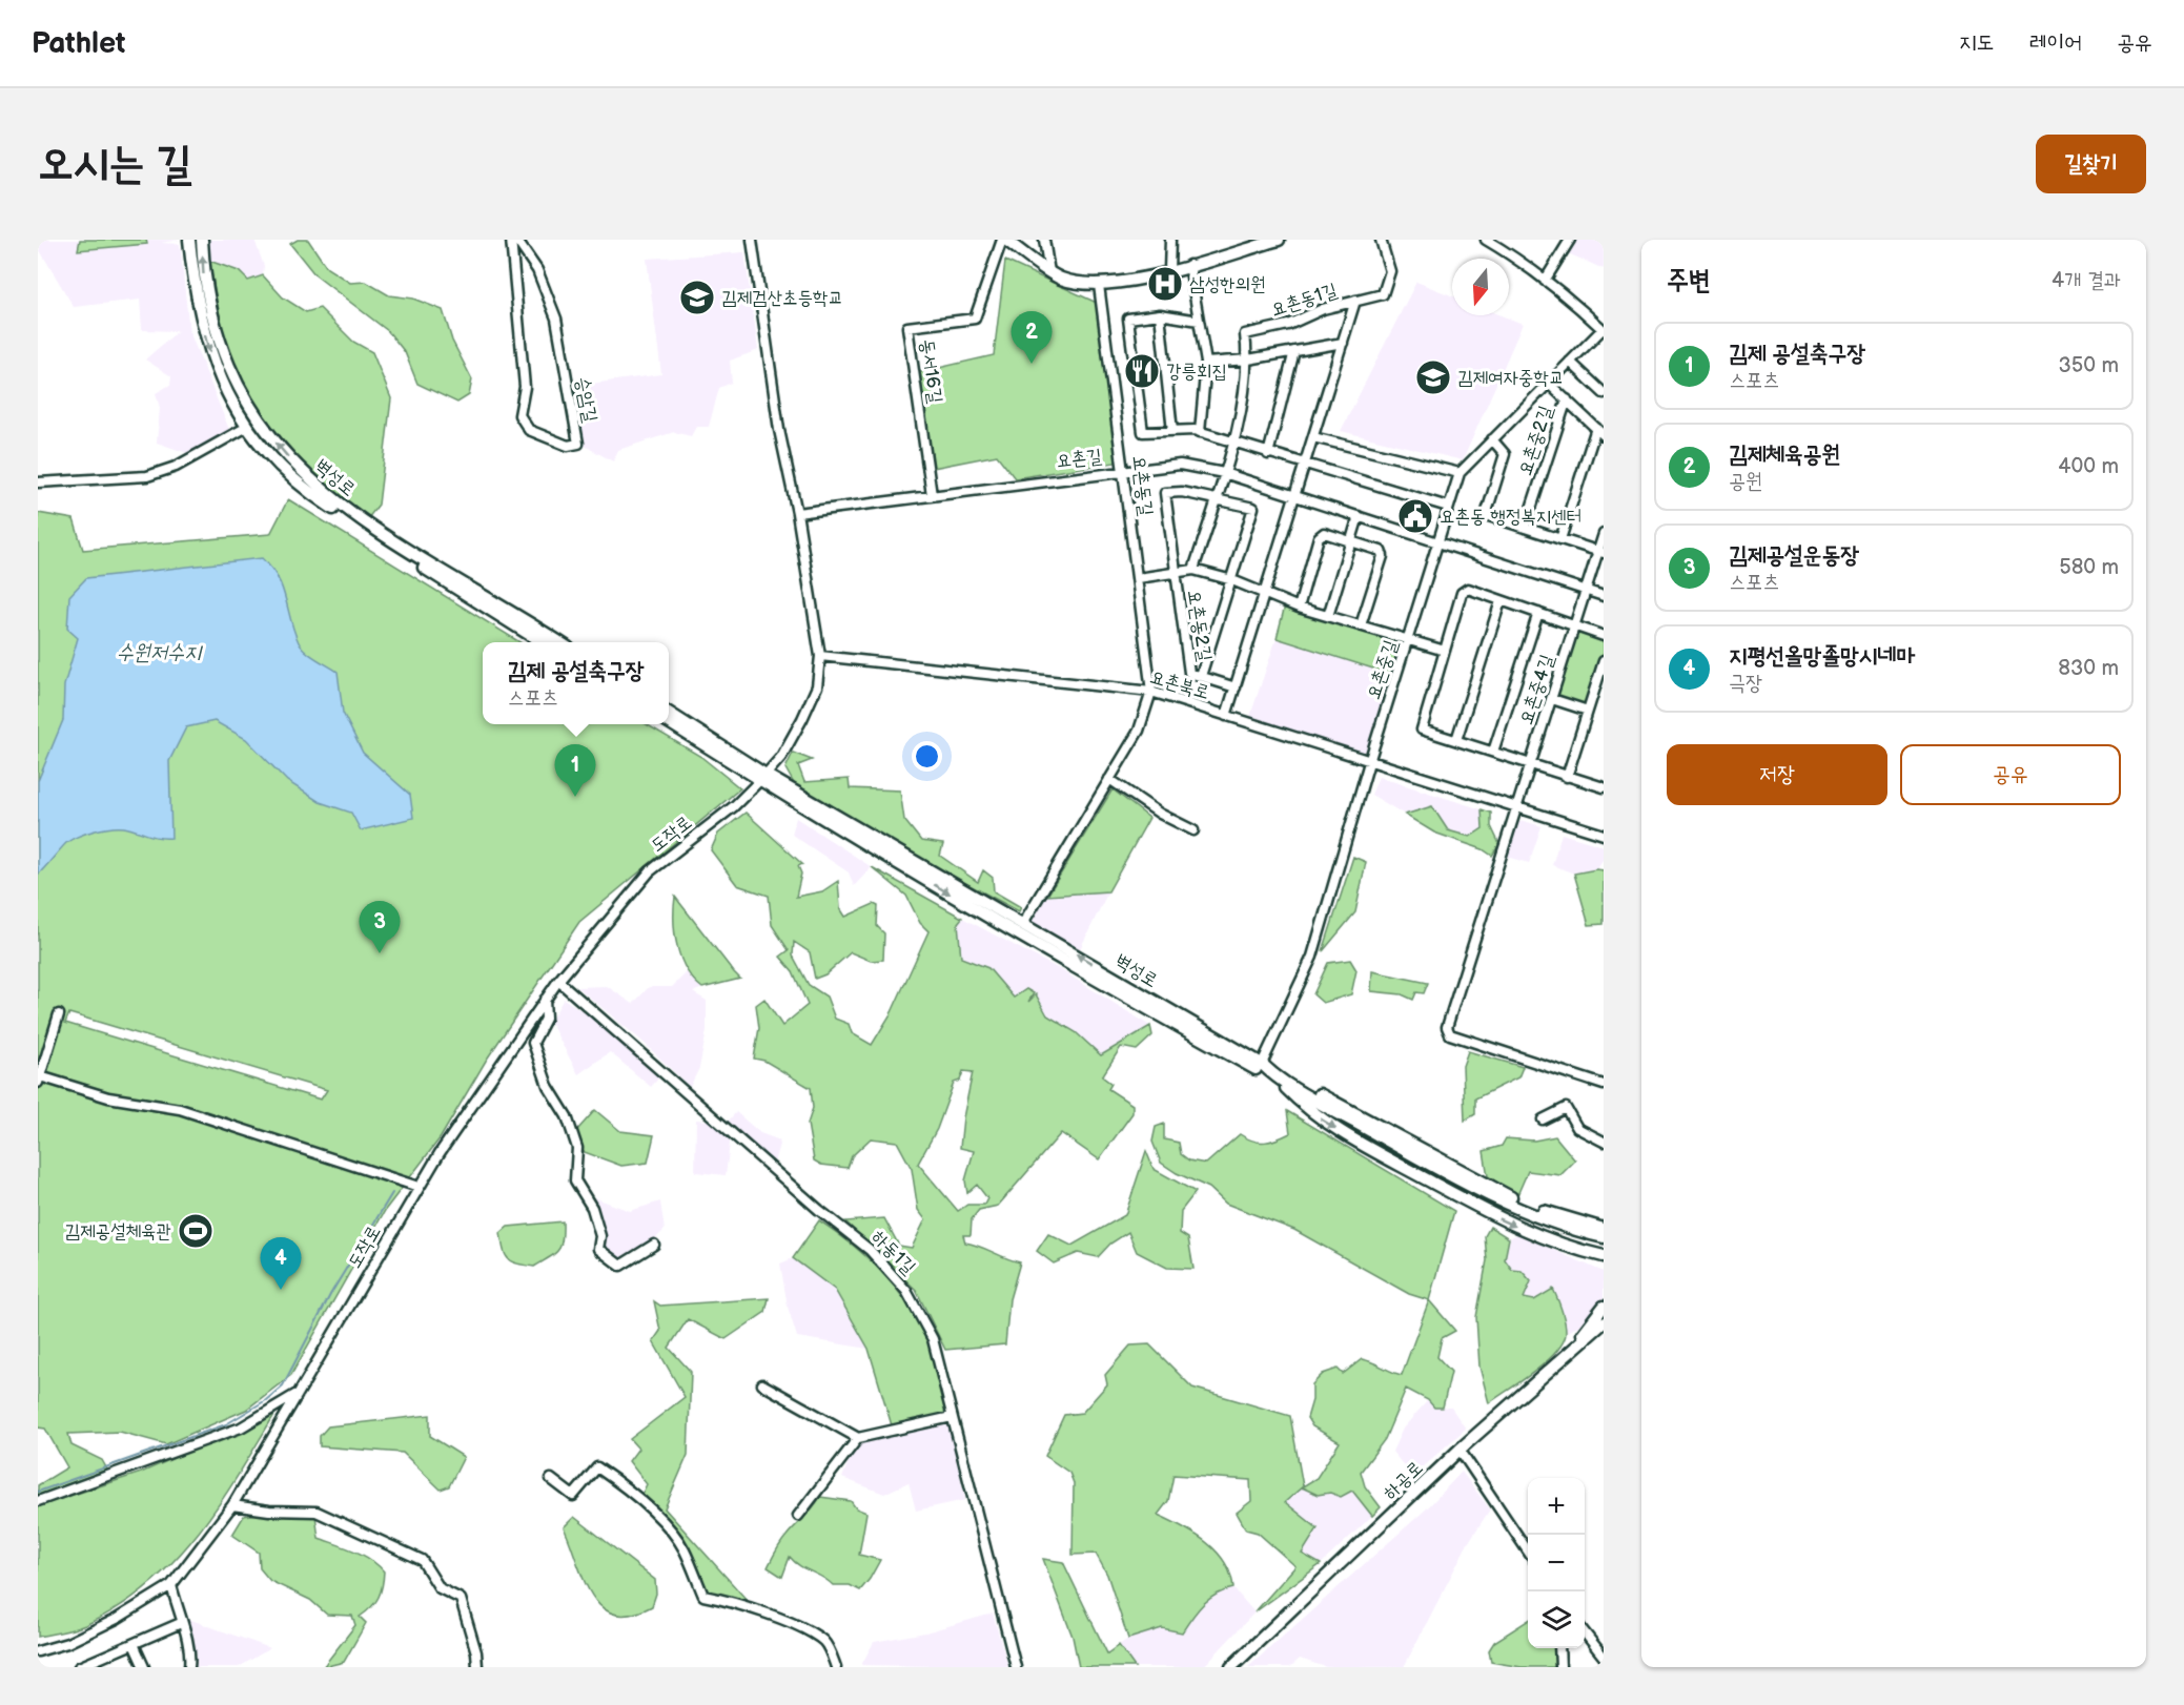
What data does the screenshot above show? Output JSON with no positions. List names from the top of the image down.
{
  "streets": {
    "main road": ["벽성로", "하공로"],
    "street": [
      "요촌동1길",
      "동서16길",
      "승암길",
      "요촌중2길",
      "요촌길",
      "요촌동길",
      "요촌동2길",
      "요촌중길",
      "요촌북로",
      "요촌중4길",
      "도작로",
      "하동1길"
    ]
  },
  "crossings": [
    ["요촌동1길", "요촌길"],
    ["요촌동1길", "요촌동2길"],
    ["동서16길", "요촌길"],
    ["요촌중2길", "요촌중길"],
    ["요촌길", "요촌동길"],
    ["요촌길", "요촌동2길"],
    ["요촌길", "요촌중길"],
    ["요촌길", "도작로"],
    ["벽성로", "요촌중길"],
    ["벽성로", "도작로"],
    ["요촌동길", "요촌동2길"],
    ["요촌동길", "요촌북로"],
    ["요촌동2길", "요촌중길"],
    ["요촌동2길", "요촌북로"],
    ["요촌중길", "요촌북로"],
    ["요촌북로", "도작로"],
    ["도작로", "하동1길"]
  ],
  "water": ["수원저수지"],
  "places": {
    "hospital": ["삼성한의원"],
    "school or university": ["김제검산초등학교", "김제여자중학교"],
    "restaurant": ["강릉회집"],
    "public building": ["요촌동 행정복지센터"],
    "sports": ["김제공설체육관"]
  },
  "north": "bottom",
  "page": {
    "header": "Pathlet",
    "nav": ["지도", "레이어", "공유"],
    "buttons": [
      "길찾기",
      ["저장", "공유"]
    ],
    "title": "오시는 길",
    "heading": ["주변", "4개 결과"],
    "pins": [
      "2",
      "1",
      "3",
      "4"
    ],
    "list": [
      {
        "mark": "1",
        "name": "김제 공설축구장",
        "note": "스포츠",
        "value": "350 m"
      },
      {
        "mark": "2",
        "name": "김제체육공원",
        "note": "공원",
        "value": "400 m"
      },
      {
        "mark": "3",
        "name": "김제공설운동장",
        "note": "스포츠",
        "value": "580 m"
      },
      {
        "mark": "4",
        "name": "지평선올망졸망시네마",
        "note": "극장",
        "value": "830 m"
      }
    ],
    "popup": ["김제 공설축구장", "스포츠"],
    "map_buttons": ["+", "−"]
  }
}
